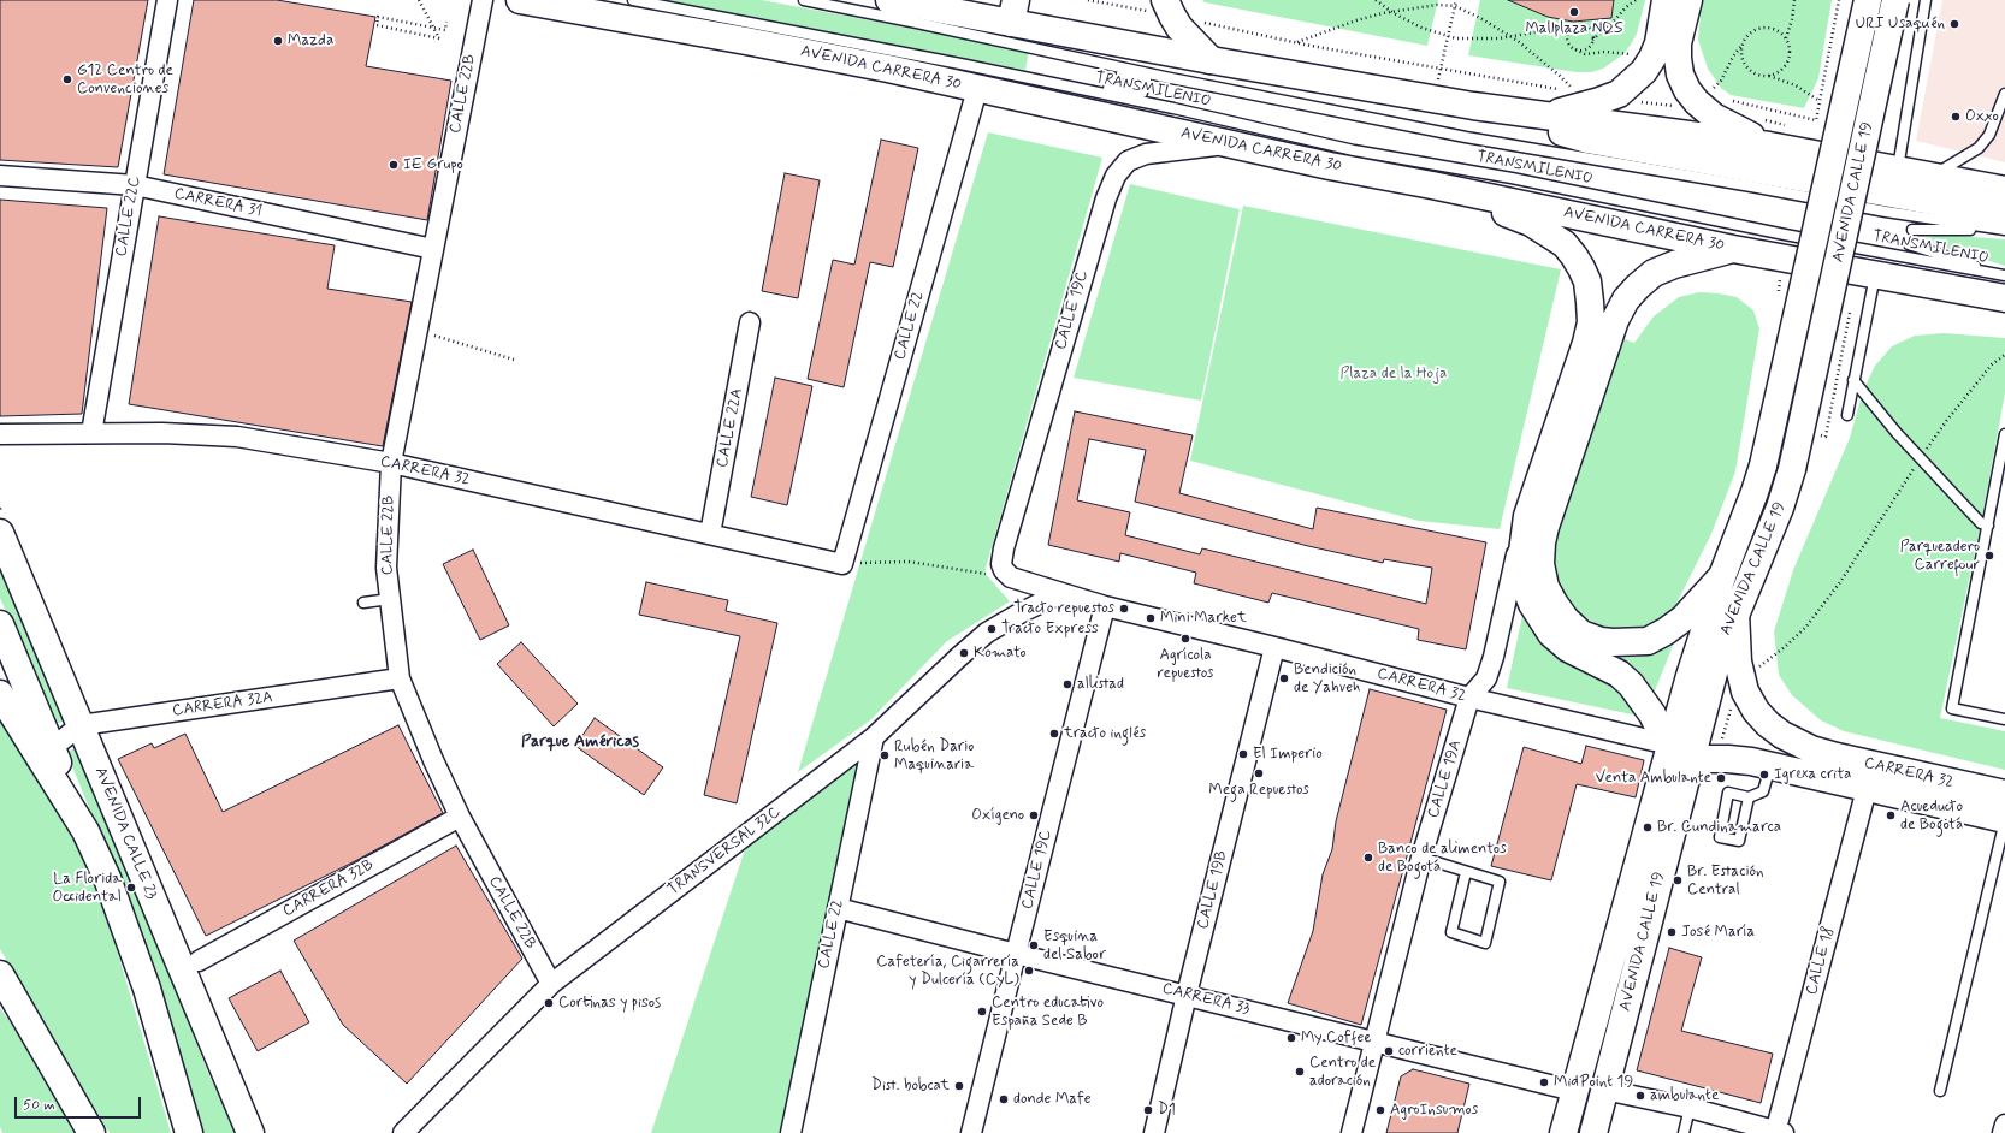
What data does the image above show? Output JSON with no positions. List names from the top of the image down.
{
  "streets": {
    "main road": [
      "AVENIDA CARRERA 30",
      "AVENIDA CALLE 19",
      "CARRERA 32",
      "AVENIDA CALLE 23"
    ],
    "street": [
      "CALLE 22B",
      "CARRERA 31",
      "CALLE 22C",
      "CALLE 19C",
      "CALLE 22",
      "CALLE 22A",
      "CARRERA 32A",
      "CALLE 19A",
      "TRANSVERSAL 32C",
      "CARRERA 32B",
      "CALLE 19B",
      "CALLE 18",
      "CARRERA 33"
    ],
    "lane": ["TRANSMILENIO"]
  },
  "crossings": [
    ["AVENIDA CARRERA 30", "TRANSMILENIO"],
    ["AVENIDA CARRERA 30", "CALLE 19C"],
    ["AVENIDA CARRERA 30", "CALLE 22"],
    ["CALLE 22B", "CARRERA 31"],
    ["CALLE 22B", "CARRERA 32"],
    ["CALLE 22B", "CARRERA 32A"],
    ["CALLE 22B", "TRANSVERSAL 32C"],
    ["CALLE 22B", "CARRERA 32B"],
    ["AVENIDA CALLE 19", "CARRERA 32"],
    ["AVENIDA CALLE 19", "CARRERA 33"],
    ["CARRERA 31", "CALLE 22C"],
    ["CALLE 22C", "CARRERA 32"],
    ["CALLE 19C", "CARRERA 32"],
    ["CALLE 19C", "CARRERA 33"],
    ["CALLE 22", "CARRERA 32"],
    ["CALLE 22", "TRANSVERSAL 32C"],
    ["CALLE 22", "CARRERA 33"],
    ["CALLE 22A", "CARRERA 32"],
    ["CARRERA 32", "CALLE 19A"],
    ["CARRERA 32", "TRANSVERSAL 32C"],
    ["CARRERA 32", "CALLE 19B"],
    ["CARRERA 32", "CALLE 18"],
    ["CARRERA 32A", "AVENIDA CALLE 23"],
    ["CALLE 19A", "CARRERA 33"],
    ["CALLE 19B", "CARRERA 33"]
  ],
  "districts": ["Parque Américas"],
  "parks": ["Plaza de la Hoja"],
  "places": [
    "Mallplaza NQS",
    "URI Usaquén",
    "Mazda",
    "G12 Centro de Convenciones",
    "Oxxo",
    "IE Grupo",
    "Parqueadero Carrefour",
    "Tracto repuestos",
    "Mini Market",
    "Tracto Express",
    "Agrícola repuestos",
    "Komato",
    "Bendición de Yahveh",
    "allistad",
    "tracto inglés",
    "El Imperio",
    "Rubén Dario Maquinaria",
    "Mega Repuestos",
    "Igrexa crita",
    "Venta Ambulante",
    "Oxígeno",
    "Acueducto de Bogotá",
    "Br. Cundinamarca",
    "Banco de alimentos de Bogotá",
    "Br. Estación Central",
    "La Florida Occidental",
    "José María",
    "Esquina del Sabor",
    "Cafetería, Cigarrería y Dulcería (CyL)",
    "Cortinas y pisos",
    "Centro educativo España Sede B",
    "My Coffee",
    "corriente",
    "Centro de adoración",
    "MidPoint 19",
    "Dist. bobcat",
    "ambulante",
    "donde Mafe",
    "D1",
    "AgroInsumos"
  ],
  "scale_bar": "50 m"
}
